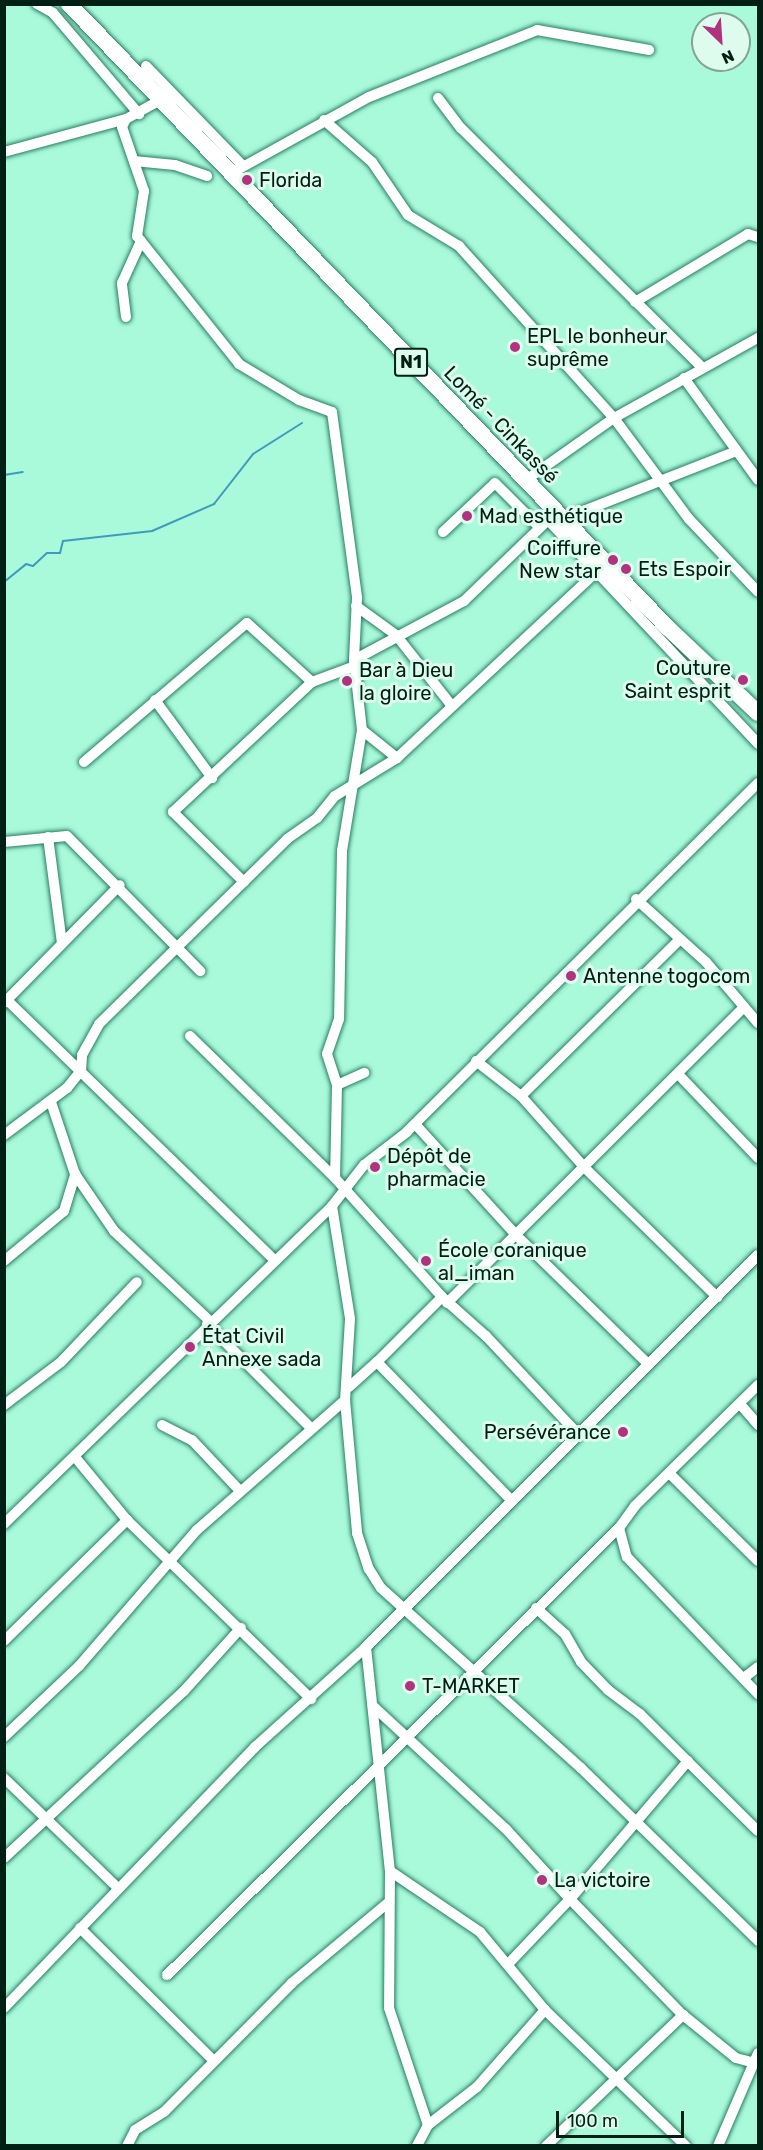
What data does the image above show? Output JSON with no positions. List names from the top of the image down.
{
  "streets": {
    "highway": ["N1", "Lomé - Cinkassé"]
  },
  "places": [
    "Florida",
    "EPL le bonheur suprême",
    "Mad esthétique",
    "Coiffure New star",
    "Ets Espoir",
    "Couture Saint esprit",
    "Bar à Dieu la gloire",
    "Antenne togocom",
    "Dépôt de pharmacie",
    "École coranique al_iman",
    "État Civil Annexe sada",
    "Persévérance",
    "T-MARKET",
    "La victoire"
  ],
  "scale_bar": "100 m",
  "north": "bottom right"
}
